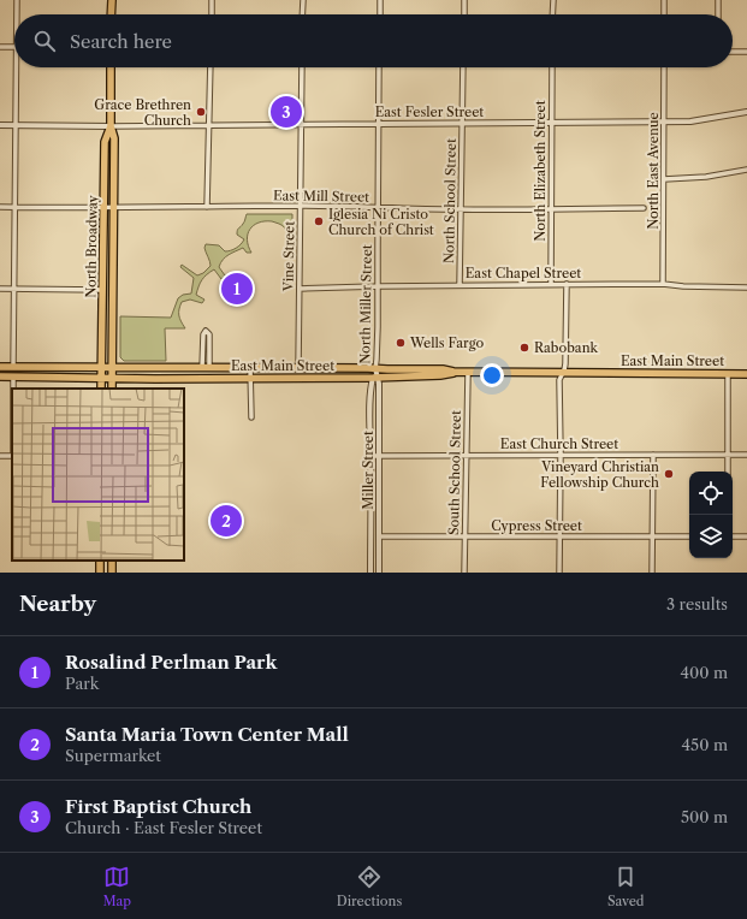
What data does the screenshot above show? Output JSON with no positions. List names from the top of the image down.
{
  "streets": {
    "main road": ["North Broadway", "East Main Street"],
    "street": [
      "East Fesler Street",
      "North Elizabeth Street",
      "North East Avenue",
      "East Mill Street",
      "North School Street",
      "Vine Street",
      "East Chapel Street",
      "North Miller Street",
      "East Church Street",
      "Miller Street",
      "South School Street",
      "Cypress Street"
    ]
  },
  "crossings": [
    ["East Fesler Street", "North Elizabeth Street"],
    ["East Fesler Street", "North East Avenue"],
    ["East Fesler Street", "North School Street"],
    ["East Fesler Street", "North Broadway"],
    ["East Fesler Street", "Vine Street"],
    ["East Fesler Street", "North Miller Street"],
    ["North Elizabeth Street", "East Mill Street"],
    ["North Elizabeth Street", "East Chapel Street"],
    ["North East Avenue", "East Chapel Street"],
    ["East Mill Street", "North School Street"],
    ["East Mill Street", "North Broadway"],
    ["East Mill Street", "Vine Street"],
    ["East Mill Street", "North Miller Street"],
    ["North School Street", "East Chapel Street"],
    ["North Broadway", "East Main Street"],
    ["Vine Street", "East Chapel Street"],
    ["Vine Street", "East Main Street"],
    ["East Chapel Street", "North Miller Street"],
    ["North Miller Street", "East Main Street"],
    ["North Miller Street", "Miller Street"],
    ["East Main Street", "Miller Street"],
    ["East Main Street", "South School Street"],
    ["East Church Street", "Miller Street"],
    ["East Church Street", "South School Street"],
    ["Miller Street", "Cypress Street"],
    ["South School Street", "Cypress Street"]
  ],
  "places": [
    "Grace Brethren Church",
    "Iglesia Ni Cristo Church of Christ",
    "Wells Fargo",
    "Rabobank",
    "Vineyard Christian Fellowship Church"
  ],
  "page": {
    "search": "Search here",
    "pins": ["3", "1", "2"],
    "heading": ["Nearby", "3 results"],
    "list": [
      {
        "mark": "1",
        "name": "Rosalind Perlman Park",
        "note": "Park",
        "value": "400 m"
      },
      {
        "mark": "2",
        "name": "Santa Maria Town Center Mall",
        "note": "Supermarket",
        "value": "450 m"
      },
      {
        "mark": "3",
        "name": "First Baptist Church",
        "note": "Church · East Fesler Street",
        "value": "500 m"
      }
    ],
    "nav": ["Map", "Directions", "Saved"]
  }
}
